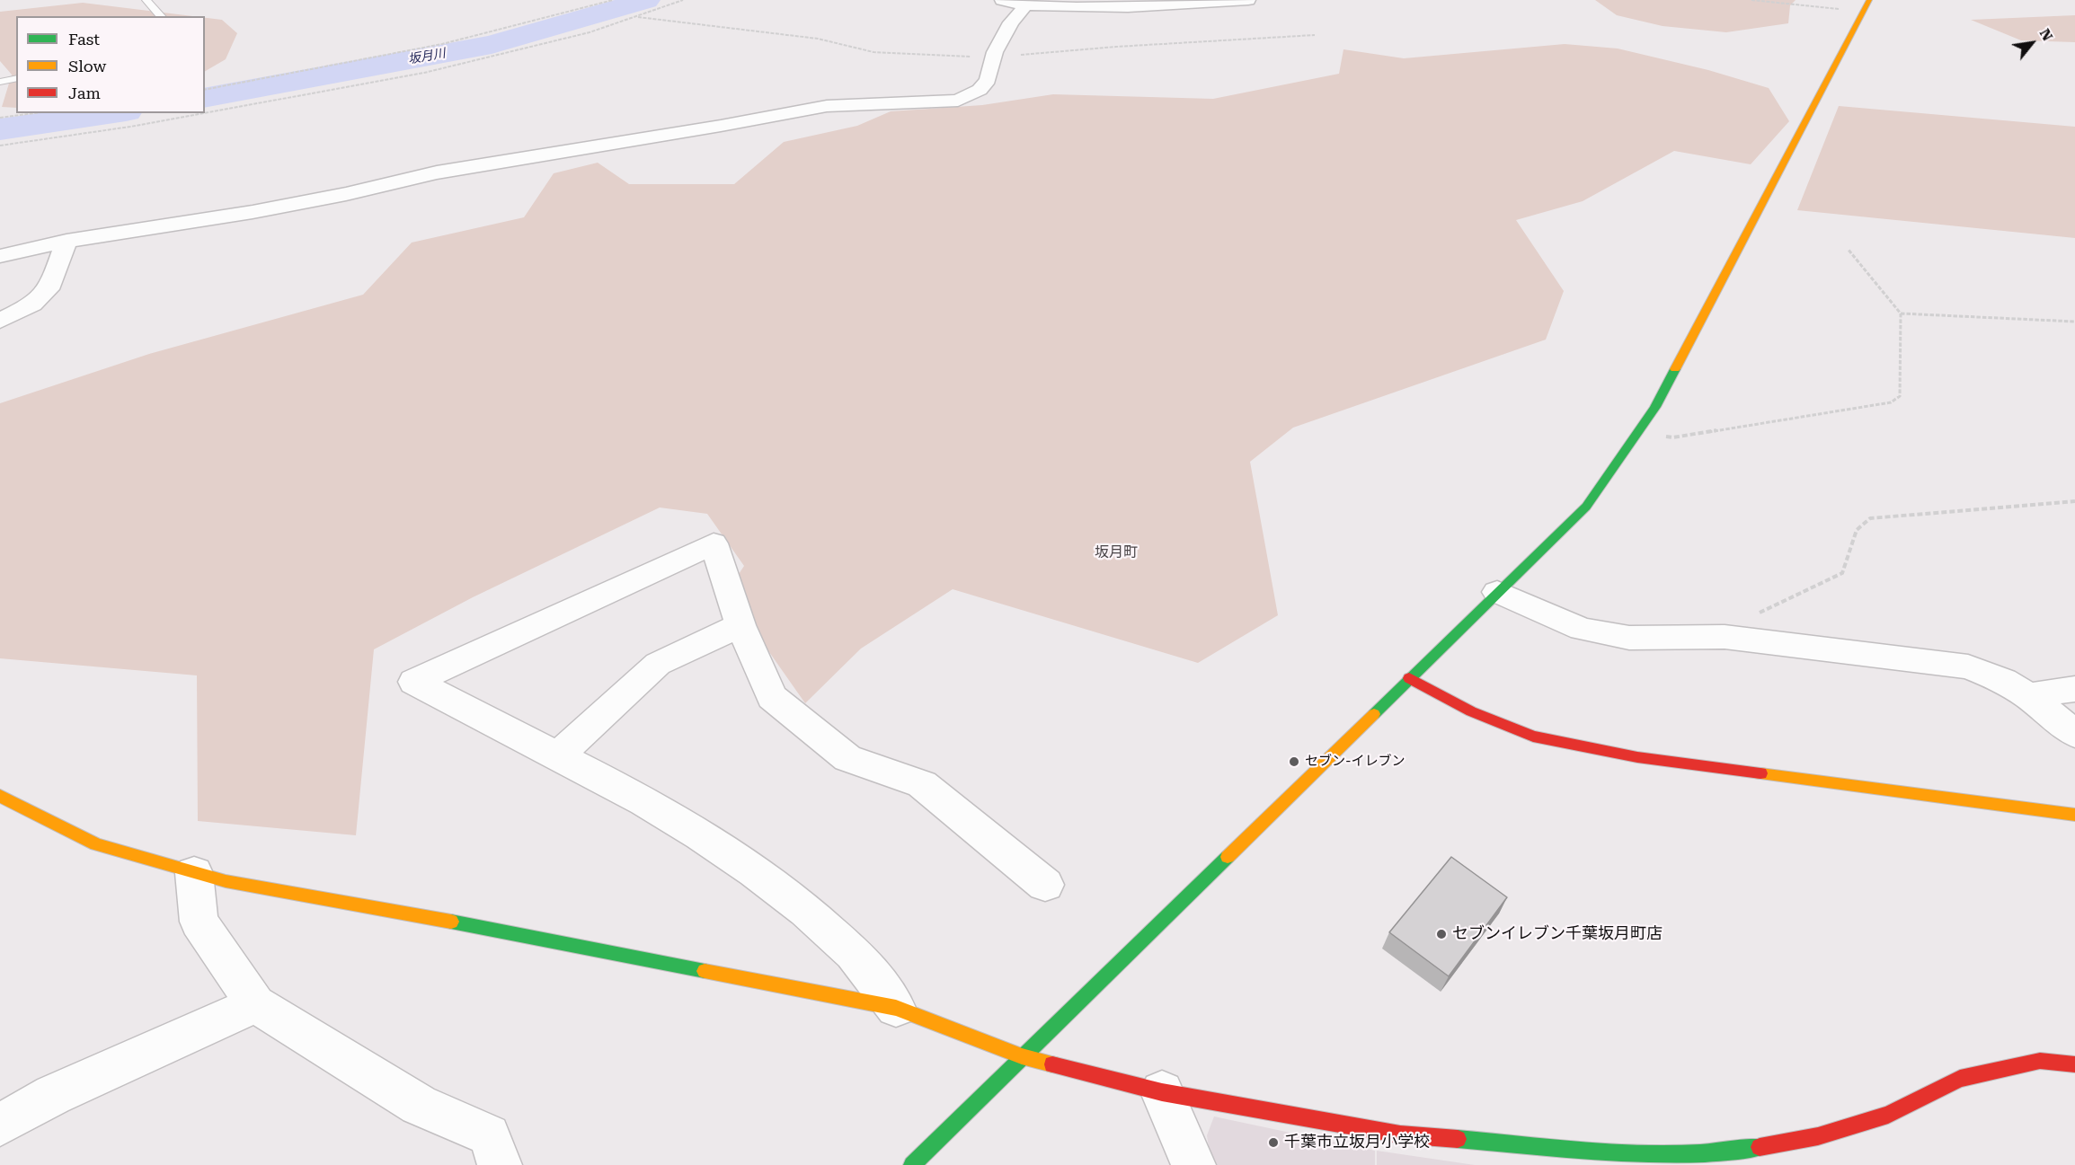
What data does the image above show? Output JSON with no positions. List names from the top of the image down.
{
  "districts": ["坂月町"],
  "water": ["坂月川"],
  "places": ["セブン-イレブン", "セブンイレブン千葉坂月町店", "千葉市立坂月小学校"],
  "legend": ["Fast", "Slow", "Jam"],
  "north": "top right"
}
